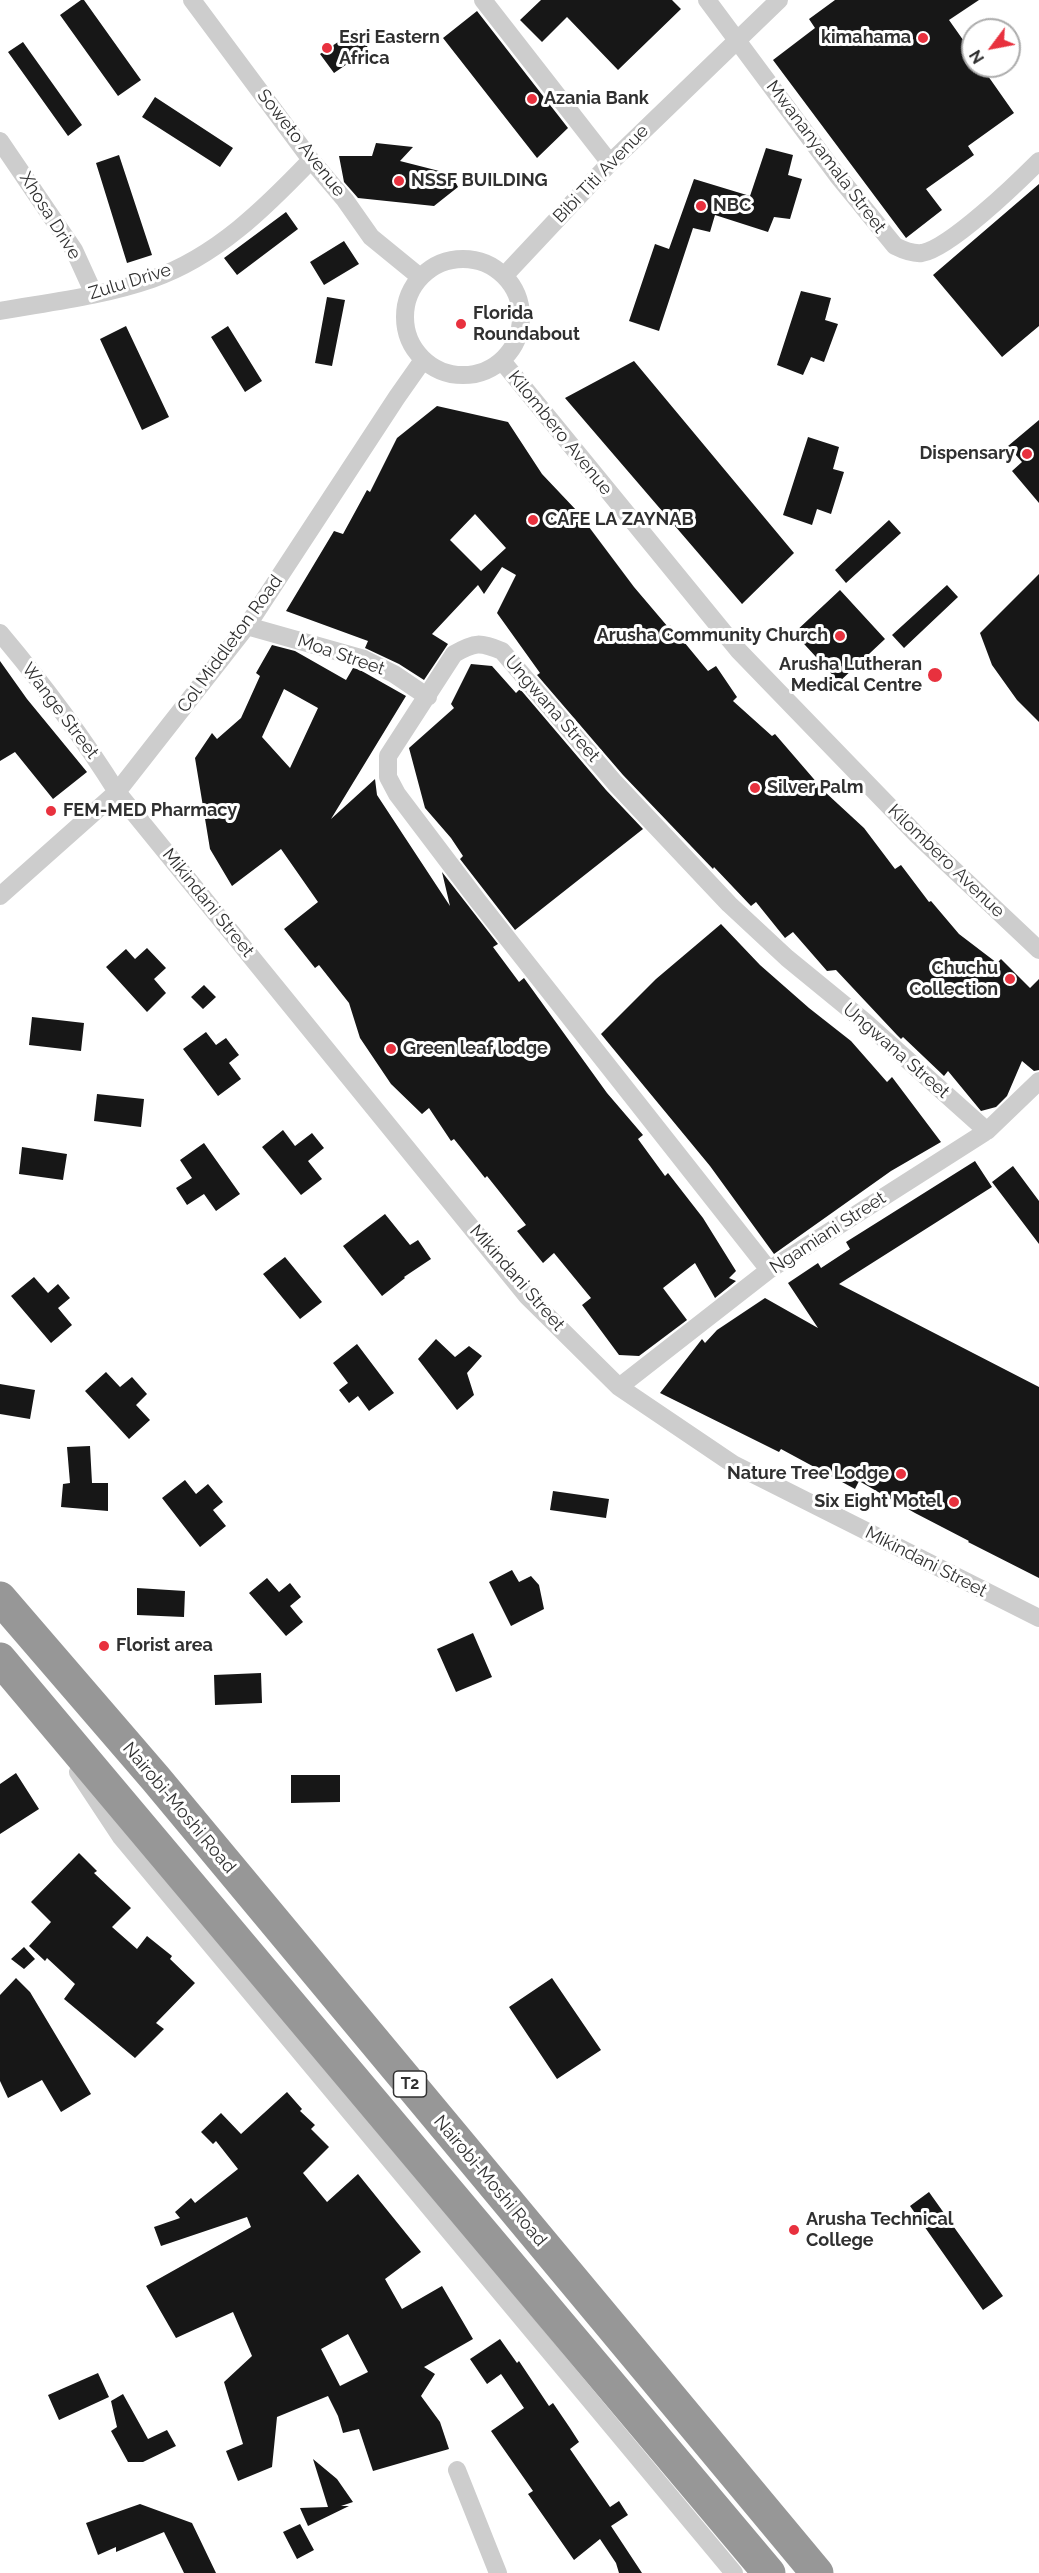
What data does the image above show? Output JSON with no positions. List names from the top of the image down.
{
  "streets": {
    "highway": ["Nairobi-Moshi Road", "T2"],
    "street": [
      "Soweto Avenue",
      "Mwananyamala Street",
      "Bibi Titi Avenue",
      "Xhosa Drive",
      "Zulu Drive",
      "Kilombero Avenue",
      "Col Middleton Road",
      "Moa Street",
      "Ungwana Street",
      "Wange Street",
      "Mikindani Street",
      "Ngamiani Street"
    ]
  },
  "crossings": [
    ["Soweto Avenue", "Bibi Titi Avenue"],
    ["Soweto Avenue", "Zulu Drive"],
    ["Soweto Avenue", "Kilombero Avenue"],
    ["Soweto Avenue", "Col Middleton Road"],
    ["Mwananyamala Street", "Bibi Titi Avenue"],
    ["Bibi Titi Avenue", "Kilombero Avenue"],
    ["Bibi Titi Avenue", "Col Middleton Road"],
    ["Xhosa Drive", "Zulu Drive"],
    ["Kilombero Avenue", "Col Middleton Road"],
    ["Col Middleton Road", "Moa Street"],
    ["Col Middleton Road", "Wange Street"],
    ["Col Middleton Road", "Mikindani Street"],
    ["Moa Street", "Ungwana Street"],
    ["Ungwana Street", "Ngamiani Street"],
    ["Wange Street", "Mikindani Street"],
    ["Mikindani Street", "Ngamiani Street"]
  ],
  "places": [
    "kimahama",
    "Esri Eastern Africa",
    "Azania Bank",
    "NSSF BUILDING",
    "NBC",
    "Florida Roundabout",
    "Dispensary",
    "CAFE LA ZAYNAB",
    "Arusha Community Church",
    "Arusha Lutheran Medical Centre",
    "Silver Palm",
    "FEM-MED Pharmacy",
    "Chuchu Collection",
    "Green leaf lodge",
    "Nature Tree Lodge",
    "Six Eight Motel",
    "Florist area",
    "Arusha Technical College"
  ],
  "north": "bottom left"
}
